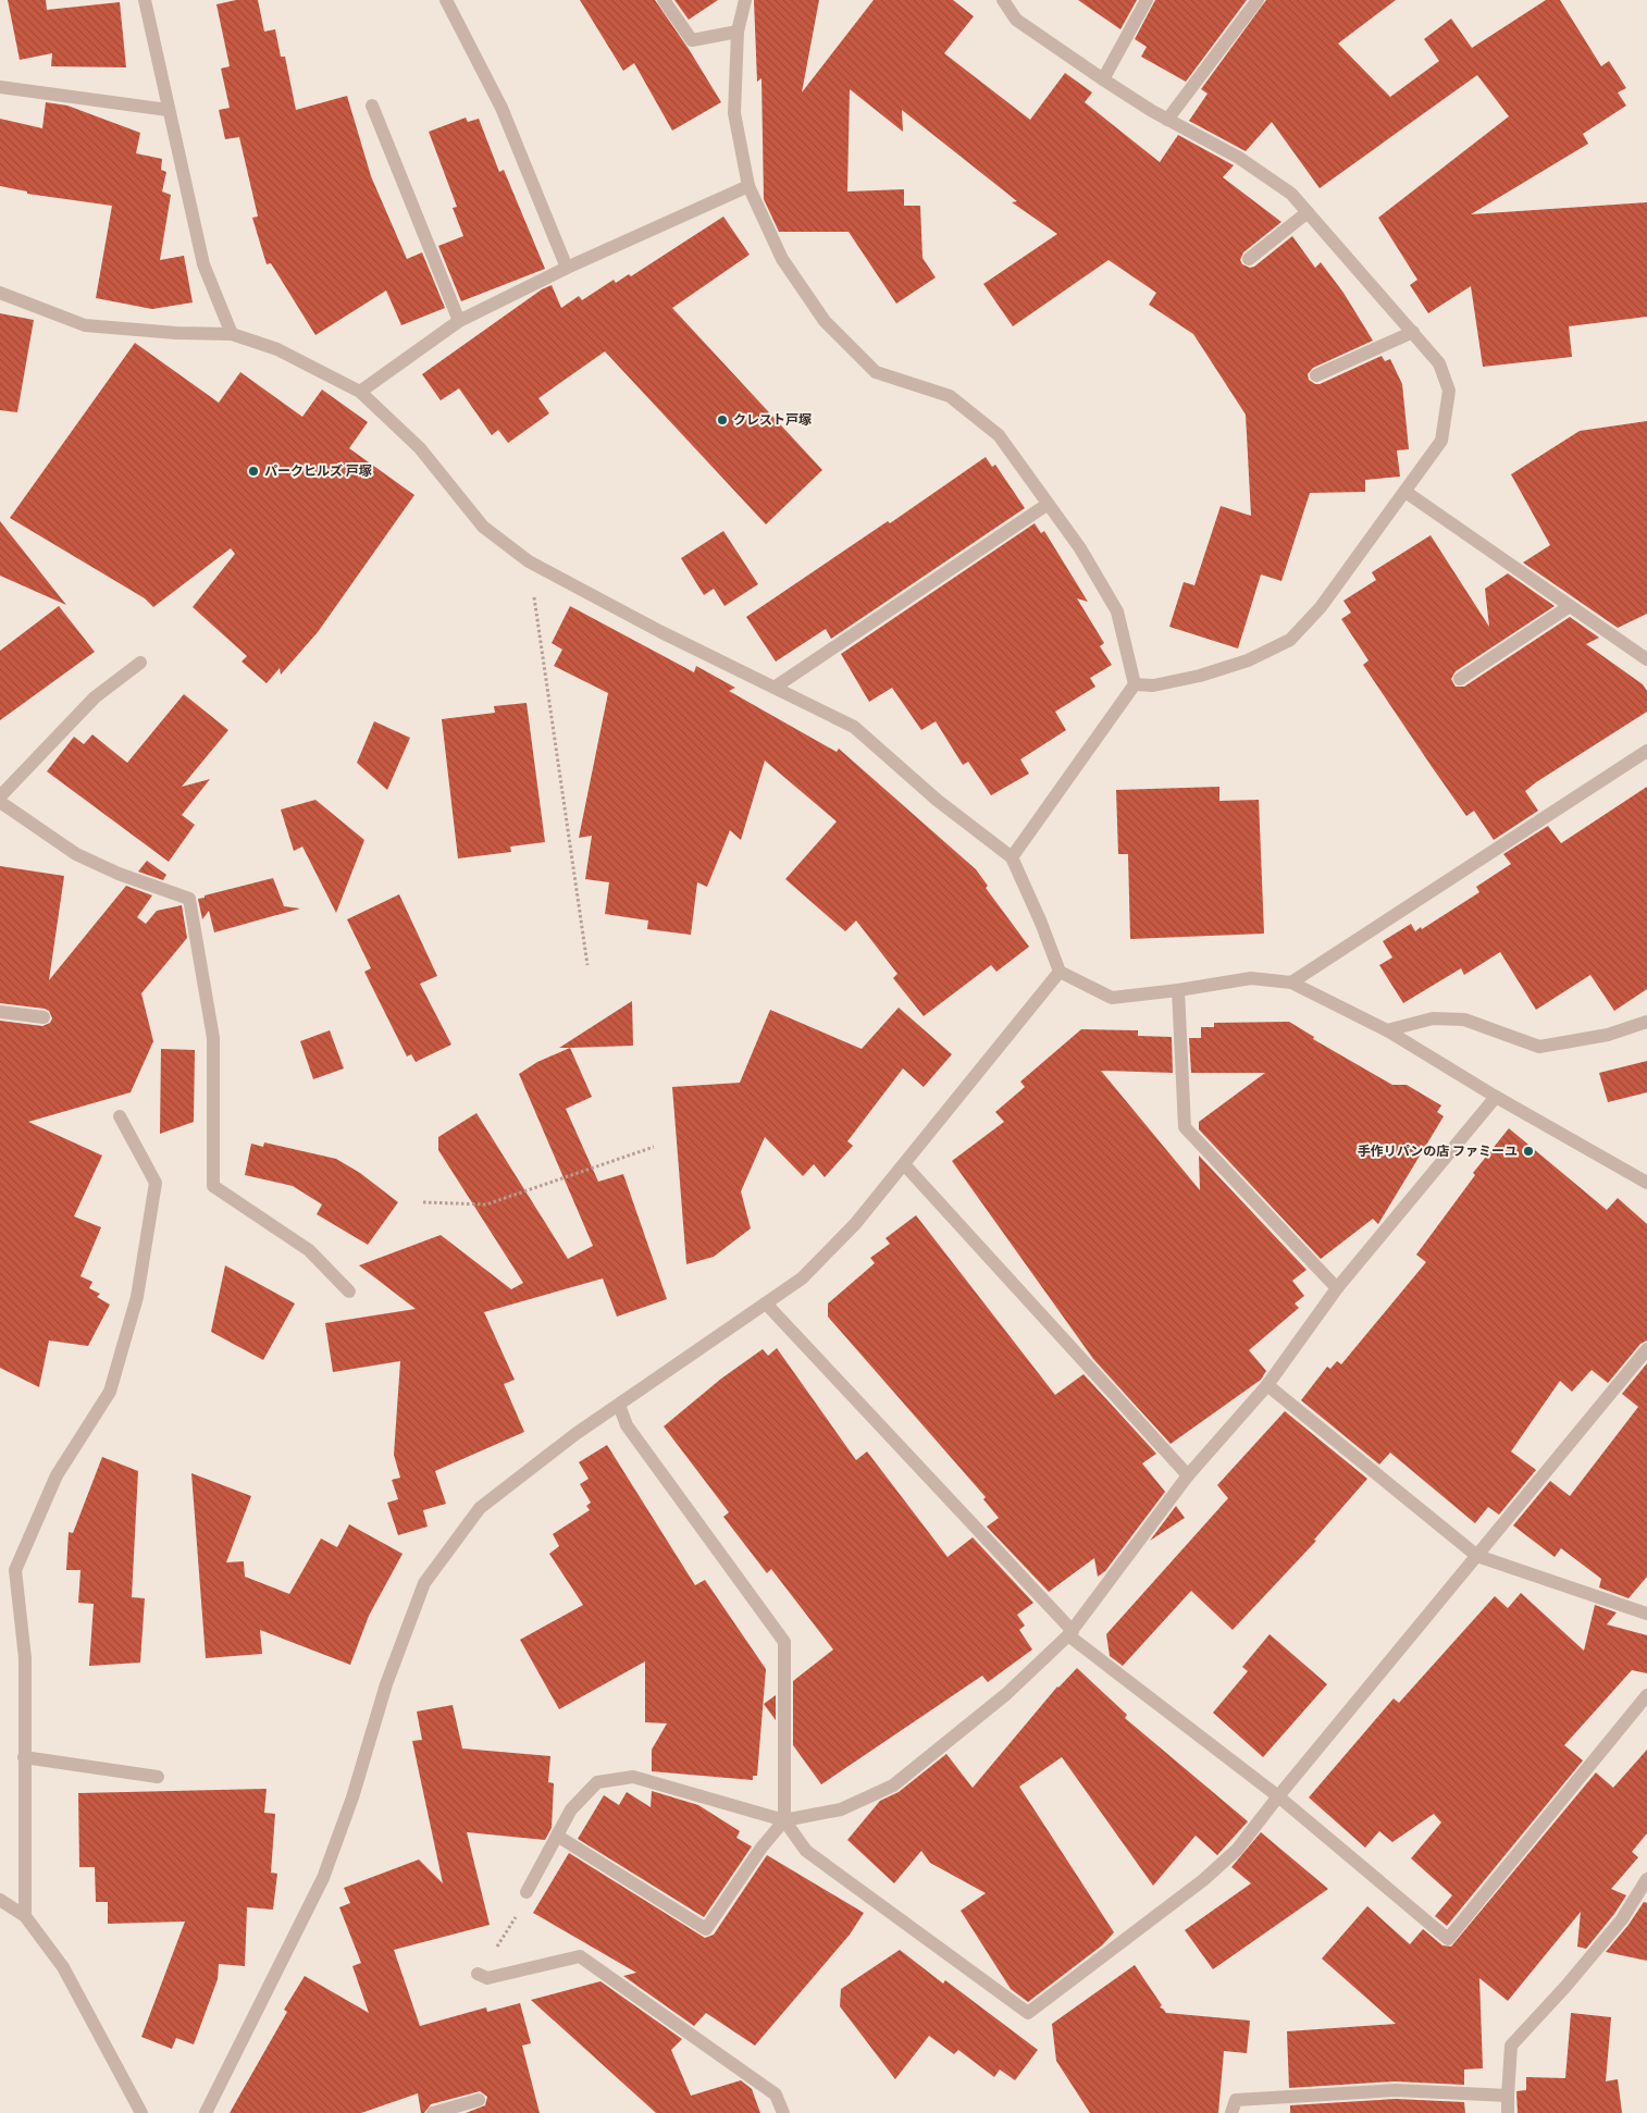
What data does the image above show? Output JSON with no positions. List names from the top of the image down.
{
  "places": ["クレスト戸塚", "パークヒルズ 戸塚", "手作リパンの店 ファミーユ"]
}
